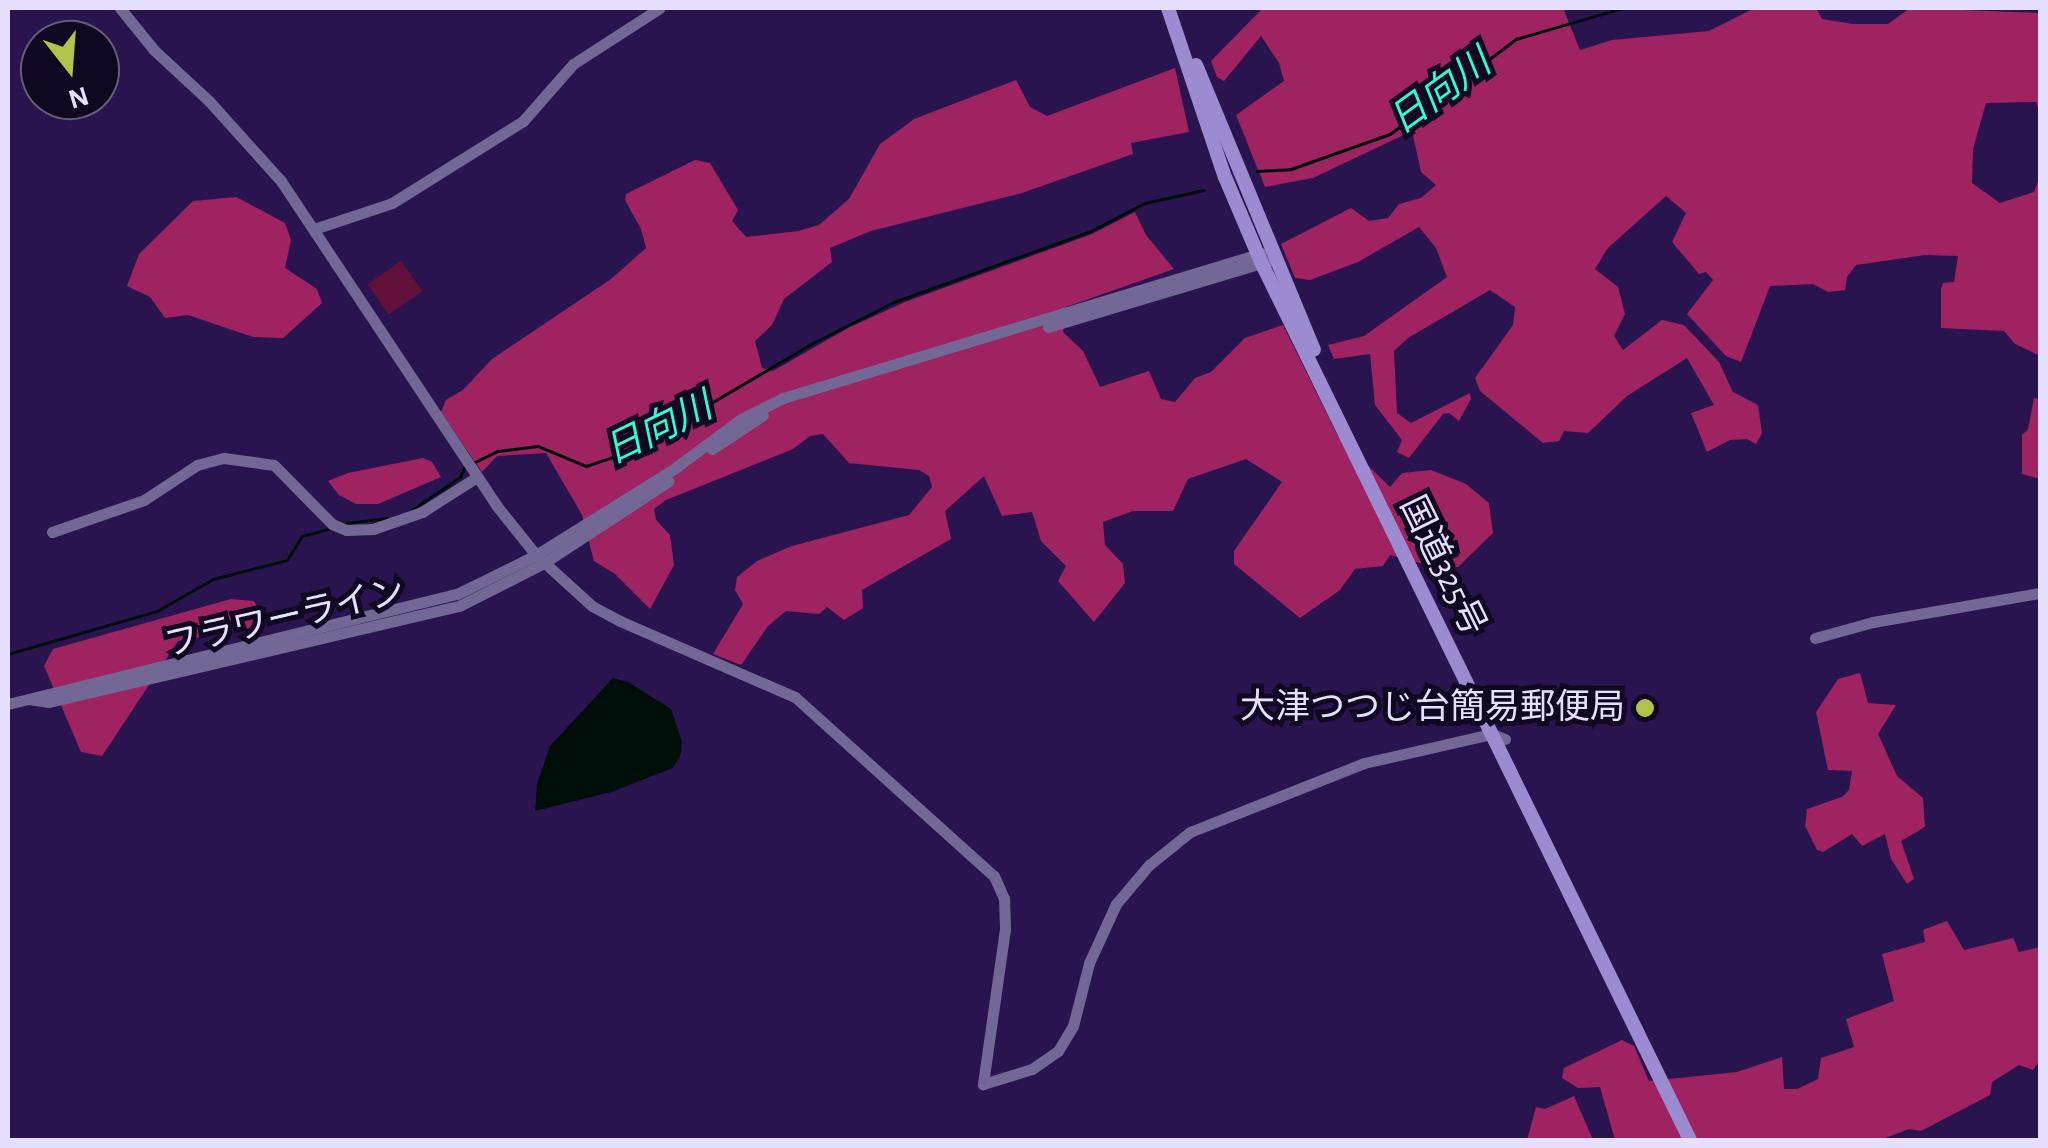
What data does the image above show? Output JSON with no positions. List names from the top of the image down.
{
  "streets": {
    "highway": ["国道325号"],
    "street": ["フラワーライン"]
  },
  "crossings": [
    ["国道325号", "フラワーライン"]
  ],
  "water": ["日向川"],
  "places": ["大津つつじ台簡易郵便局"],
  "north": "bottom"
}
